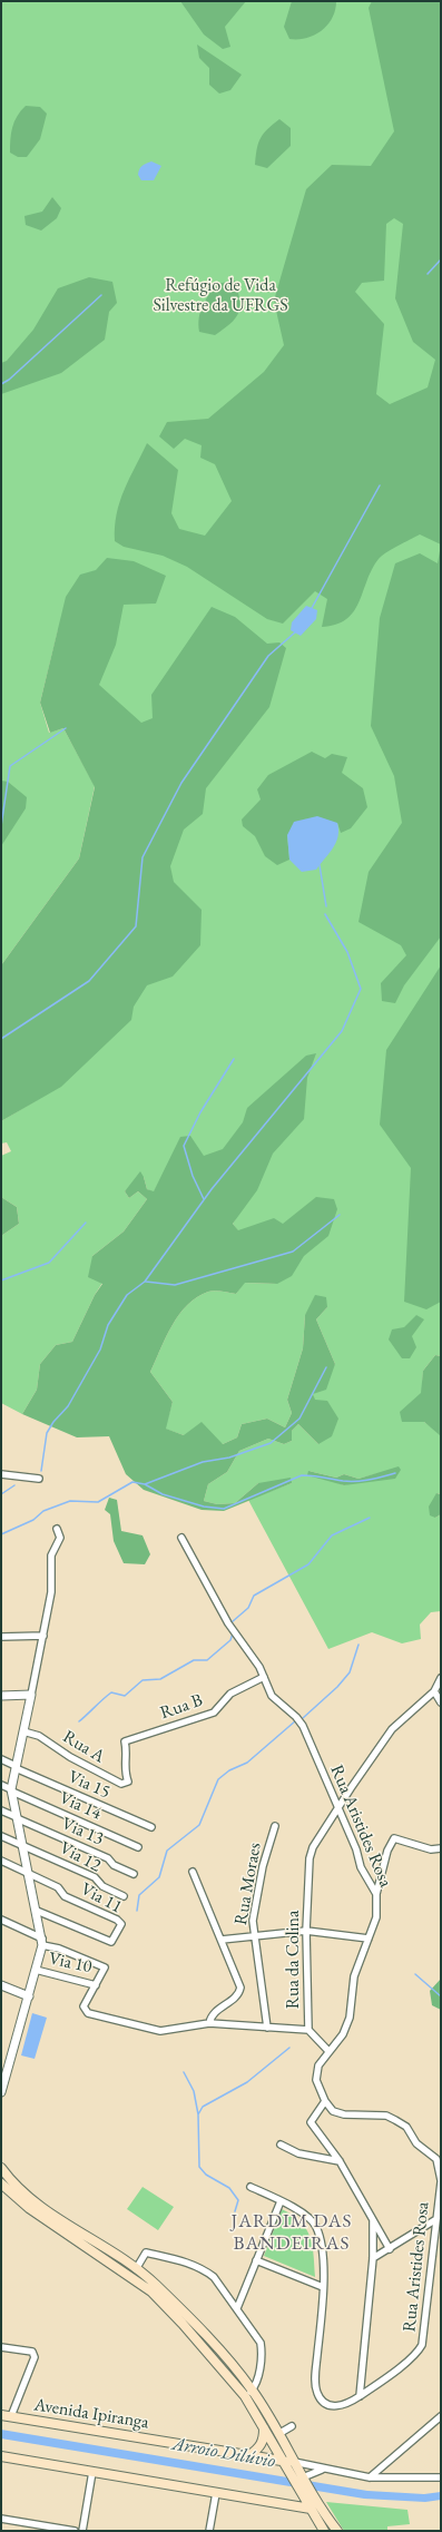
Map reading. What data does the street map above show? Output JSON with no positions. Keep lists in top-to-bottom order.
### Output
{
  "streets": {
    "main road": ["Avenida Ipiranga"],
    "street": [
      "Rua B",
      "Rua A",
      "Via 15",
      "Via 14",
      "Rua Aristides Rosa",
      "Via 13",
      "Via 12",
      "Rua Moraes",
      "Via 11",
      "Rua da Colina",
      "Via 10"
    ]
  },
  "crossings": [
    ["Rua B", "Rua A"],
    ["Rua B", "Rua Aristides Rosa"],
    ["Rua Aristides Rosa", "Rua da Colina"],
    ["Rua Moraes", "Rua da Colina"],
    ["Rua da Colina", "Via 10"]
  ],
  "districts": ["JARDIM DAS BANDEIRAS"],
  "water": ["Arroio Dilúvio"],
  "parks": ["Refúgio de Vida Silvestre da UFRGS"]
}
